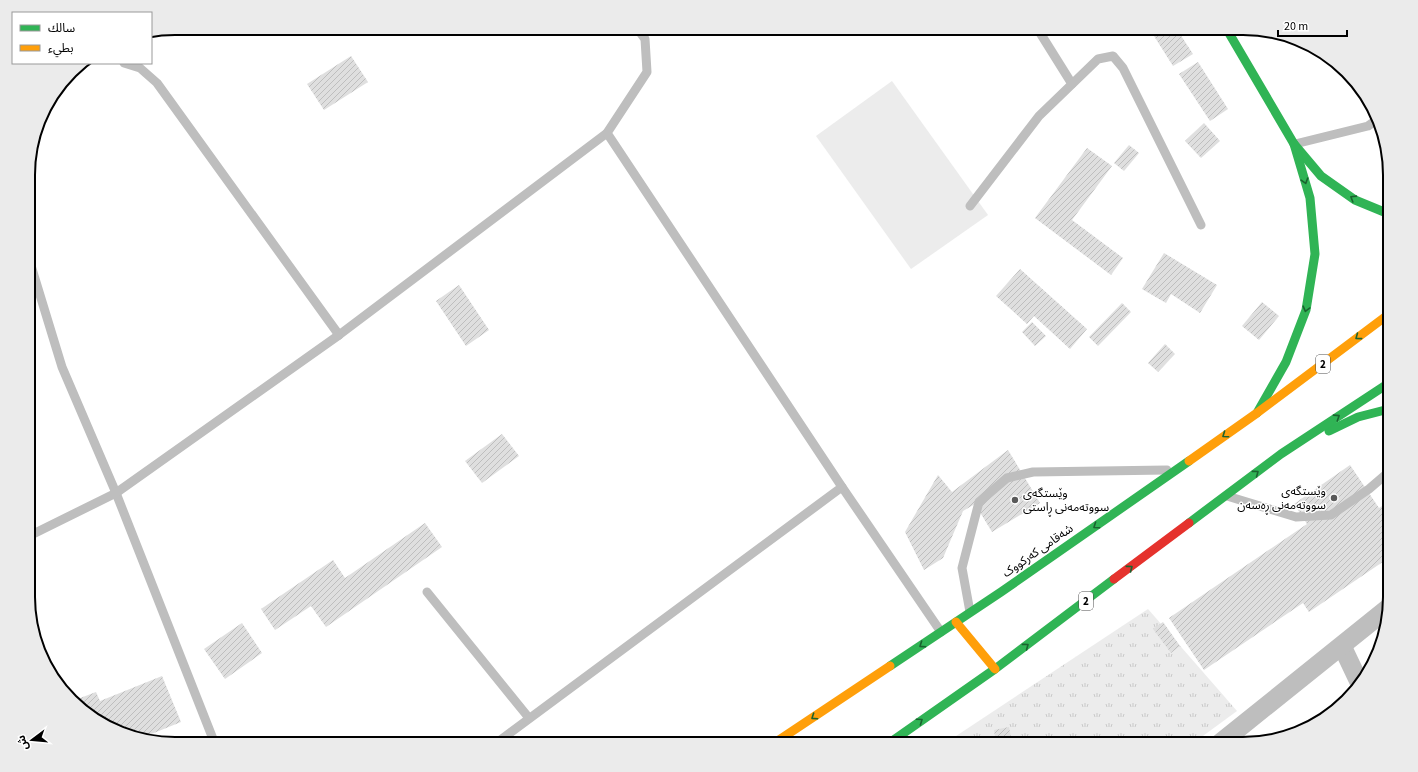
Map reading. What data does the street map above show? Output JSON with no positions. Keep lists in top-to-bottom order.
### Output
{
  "streets": {
    "main road": ["2", "شەقامی کەرکووک"]
  },
  "places": ["وێستگەی سووتەمەنی ڕەسەن", "وێستگەی سووتەمەنی ڕاستی"],
  "legend": ["سالك", "بطيء"],
  "scale_bar": "20 m",
  "north": "left"
}
